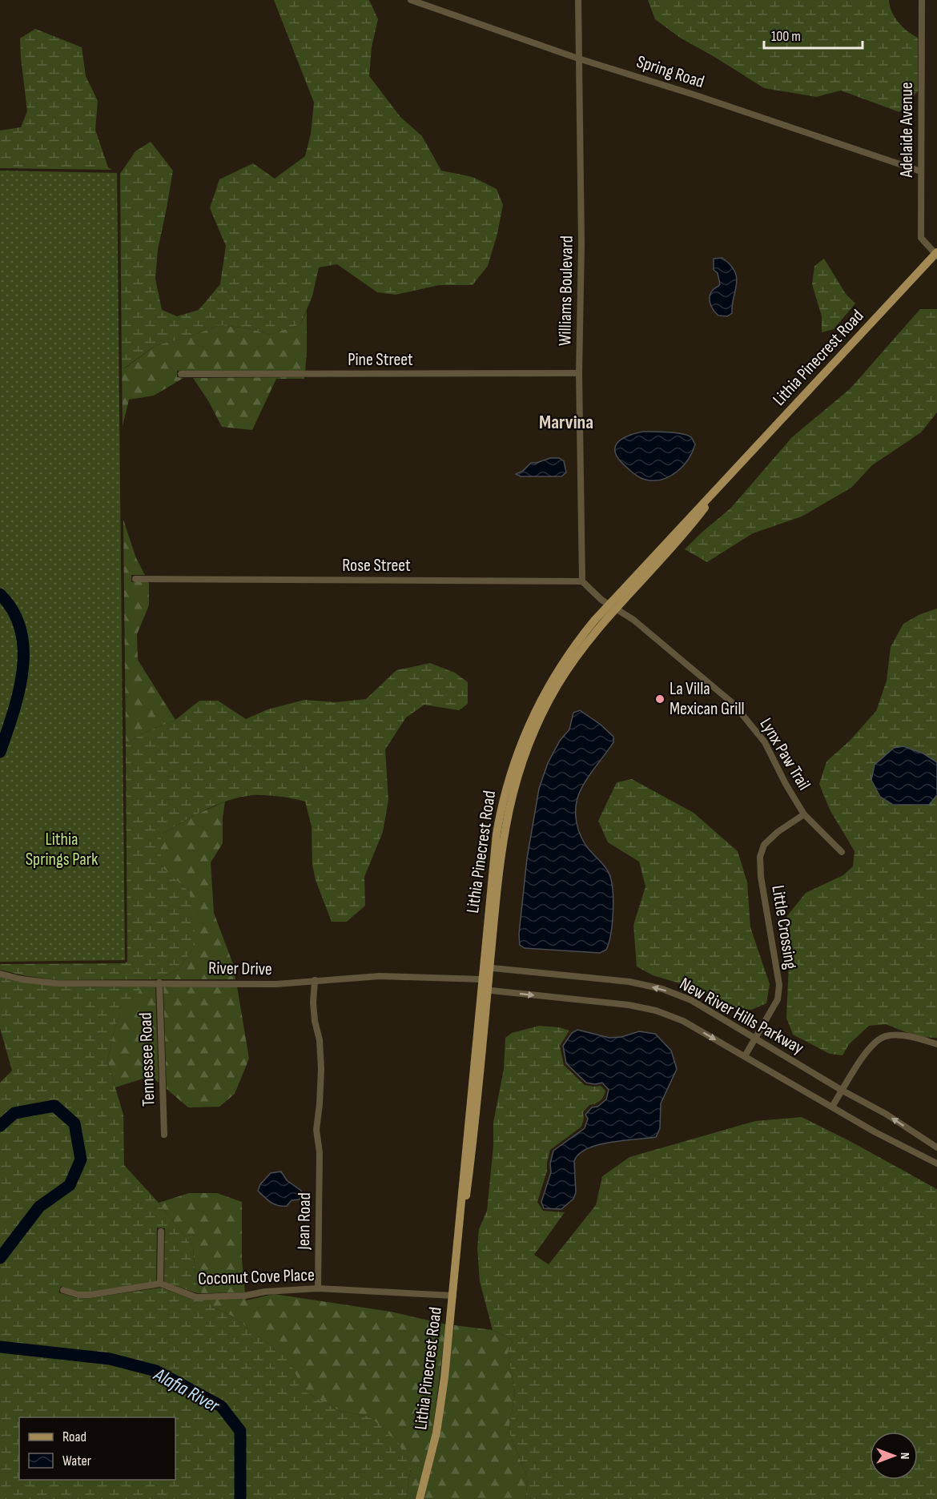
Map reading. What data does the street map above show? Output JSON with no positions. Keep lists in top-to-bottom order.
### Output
{
  "streets": {
    "main road": ["Lithia Pinecrest Road"],
    "street": [
      "Spring Road",
      "Adelaide Avenue",
      "Williams Boulevard",
      "Pine Street",
      "Rose Street",
      "Lynx Paw Trail",
      "Little Crossing",
      "River Drive",
      "New River Hills Parkway",
      "Tennessee Road",
      "Jean Road",
      "Coconut Cove Place"
    ]
  },
  "crossings": [
    ["Spring Road", "Adelaide Avenue"],
    ["Spring Road", "Williams Boulevard"],
    ["Adelaide Avenue", "Lithia Pinecrest Road"],
    ["Williams Boulevard", "Pine Street"],
    ["Williams Boulevard", "Rose Street"],
    ["Lithia Pinecrest Road", "Lynx Paw Trail"],
    ["Lithia Pinecrest Road", "River Drive"],
    ["Lithia Pinecrest Road", "New River Hills Parkway"],
    ["Lithia Pinecrest Road", "Coconut Cove Place"],
    ["Lynx Paw Trail", "Little Crossing"],
    ["Little Crossing", "New River Hills Parkway"],
    ["River Drive", "Tennessee Road"],
    ["River Drive", "Jean Road"],
    ["Jean Road", "Coconut Cove Place"]
  ],
  "districts": ["Marvina"],
  "water": ["Alafia River"],
  "parks": ["Lithia Springs Park"],
  "places": ["La Villa Mexican Grill"],
  "legend": ["Road", "Water"],
  "scale_bar": "100 m",
  "north": "right"
}
